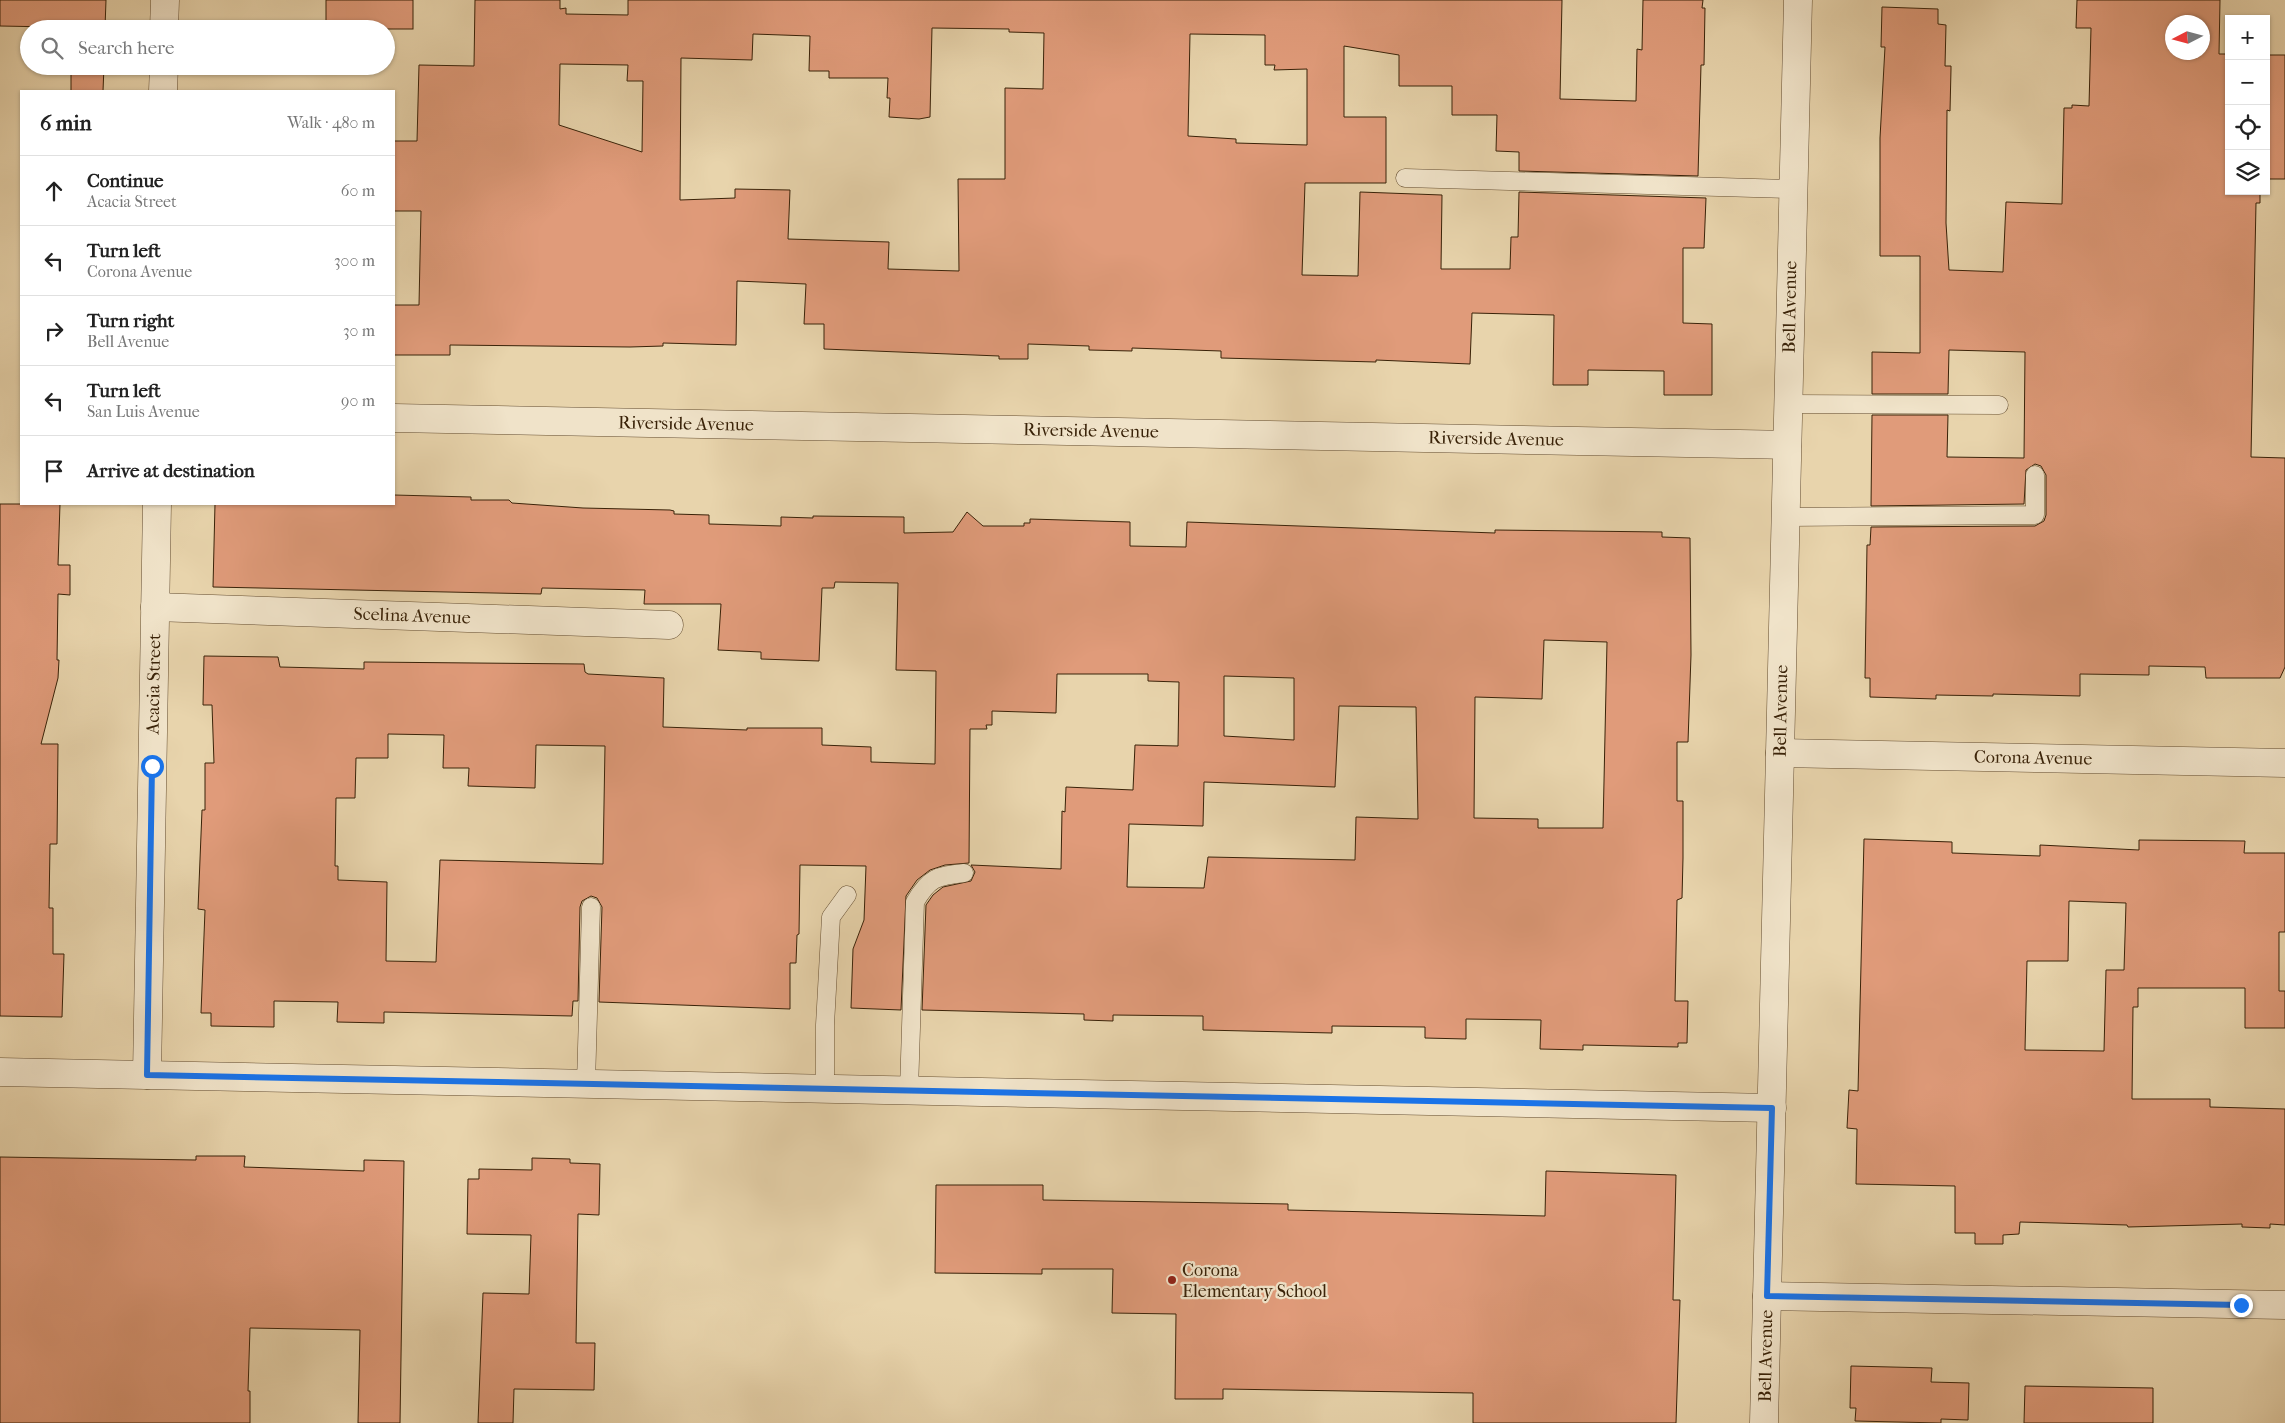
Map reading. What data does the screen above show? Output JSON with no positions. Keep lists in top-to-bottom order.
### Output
{
  "streets": {
    "street": [
      "Bell Avenue",
      "Riverside Avenue",
      "Scelina Avenue",
      "Acacia Street",
      "Corona Avenue"
    ]
  },
  "crossings": [
    ["Bell Avenue", "Riverside Avenue"],
    ["Bell Avenue", "Corona Avenue"],
    ["Scelina Avenue", "Acacia Street"]
  ],
  "places": ["Corona Elementary School"],
  "north": "left",
  "page": {
    "map_buttons": ["+", "−"],
    "search": "Search here",
    "heading": ["6 min", "Walk · 480 m"],
    "list": [
      ["Continue", "Acacia Street", "60 m"],
      ["Turn left", "Corona Avenue", "300 m"],
      ["Turn right", "Bell Avenue", "30 m"],
      ["Turn left", "San Luis Avenue", "90 m"],
      "Arrive at destination"
    ]
  }
}
